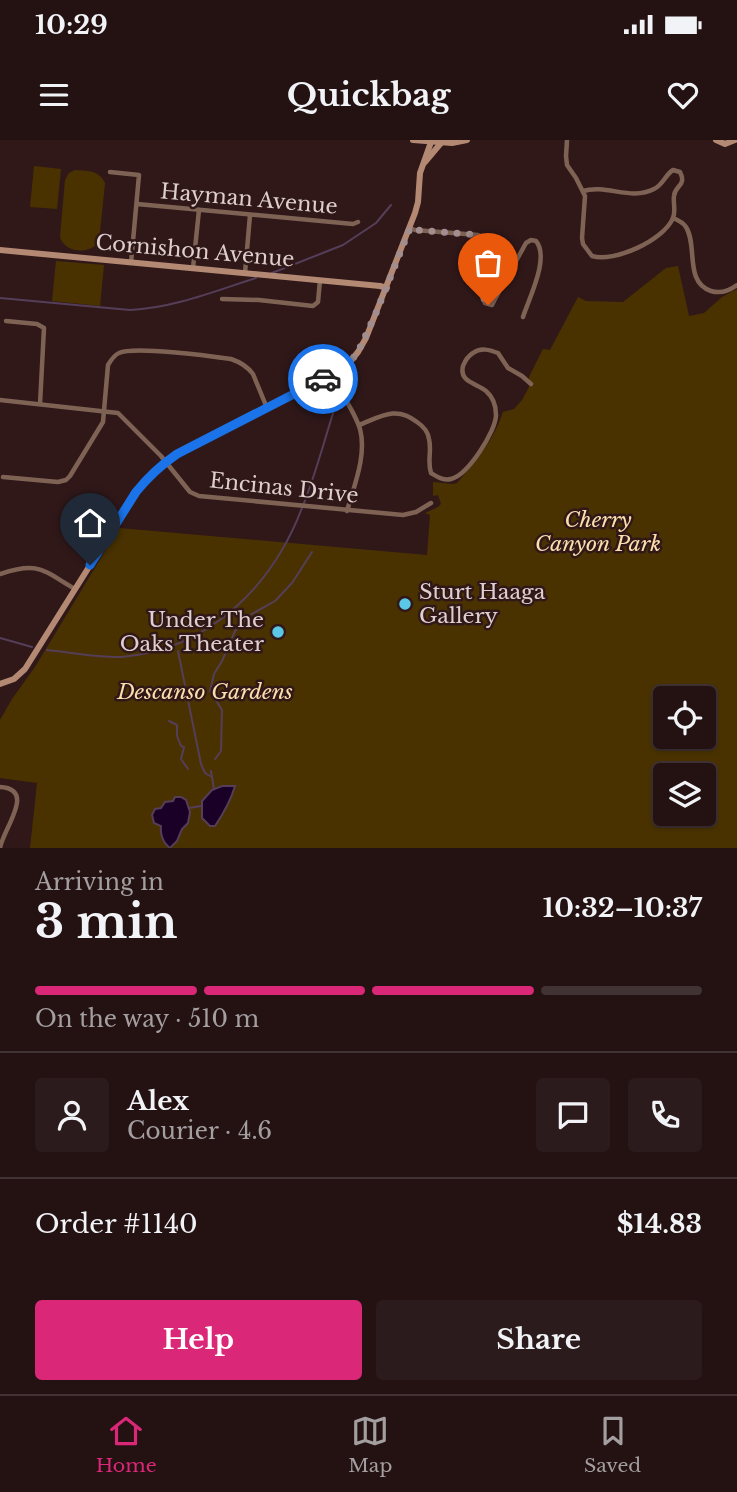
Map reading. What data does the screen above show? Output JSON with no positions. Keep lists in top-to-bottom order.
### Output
{
  "streets": {
    "street": ["Hayman Avenue", "Cornishon Avenue", "Encinas Drive"]
  },
  "parks": ["Cherry Canyon Park", "Descanso Gardens"],
  "places": ["Sturt Haaga Gallery", "Under The Oaks Theater"],
  "page": {
    "status": "10:29",
    "header": "Quickbag",
    "heading": ["3 min", "Arriving in", "10:32–10:37"],
    "panel": [
      "Alex",
      "Courier · 4.6",
      "Order #1140",
      "$14.83"
    ],
    "bar": "On the way · 510 m",
    "buttons": ["Help", "Share"],
    "tabs": ["Home", "Map", "Saved"]
  }
}
